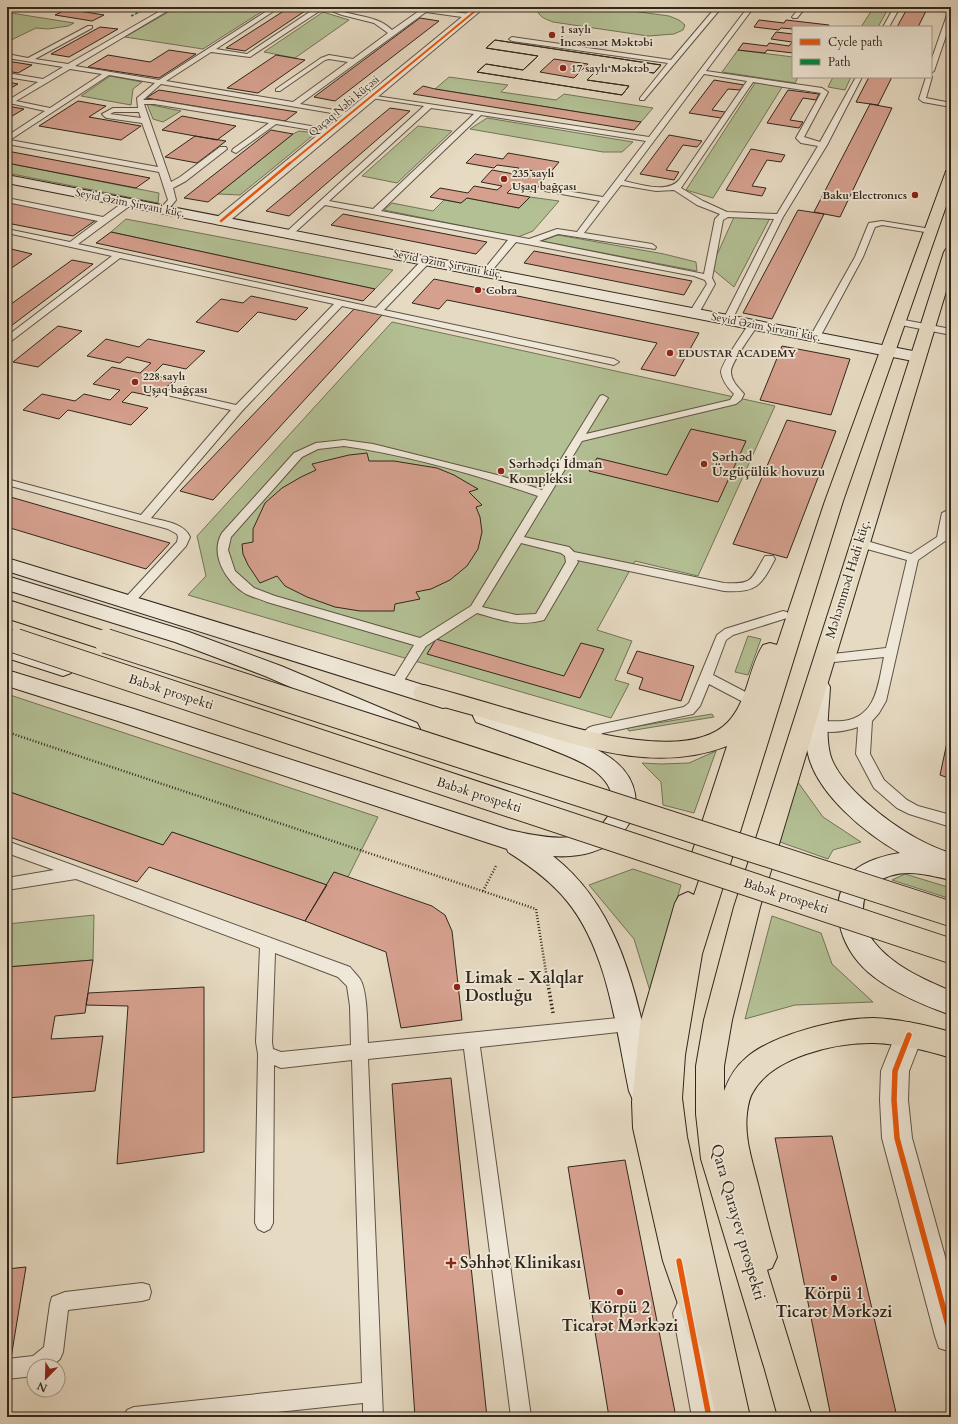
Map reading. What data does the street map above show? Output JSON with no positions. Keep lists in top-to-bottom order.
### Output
{
  "streets": {
    "main road": [
      "Qaçaq Nəbi küçəsi",
      "Seyid Əzim Şirvani küç.",
      "Məhəmməd Hadi küç.",
      "Babək prospekti",
      "Qara Qarayev prospekti"
    ]
  },
  "crossings": [
    ["Qaçaq Nəbi küçəsi", "Seyid Əzim Şirvani küç."],
    ["Seyid Əzim Şirvani küç.", "Məhəmməd Hadi küç."],
    ["Məhəmməd Hadi küç.", "Qara Qarayev prospekti"]
  ],
  "places": {
    "other": [
      "1 saylı İncəsənət Məktəbi",
      "17 saylı Məktəb",
      "235 saylı Uşaq bağçası",
      "Baku Electronıcs",
      "Cobra",
      "EDUSTAR ACADEMY",
      "228 saylı Uşaq bağçası",
      "Sərhəd Üzgüçülük hovuzu",
      "Sərhədçi İdman Kompleksi",
      "Limak - Xalqlar Dostluğu",
      "Körpü 1 Ticarət Mərkəzi",
      "Körpü 2 Ticarət Mərkəzi"
    ],
    "health": ["Səhhət Klinikası"]
  },
  "legend": ["Cycle path", "Path"],
  "north": "bottom left"
}
